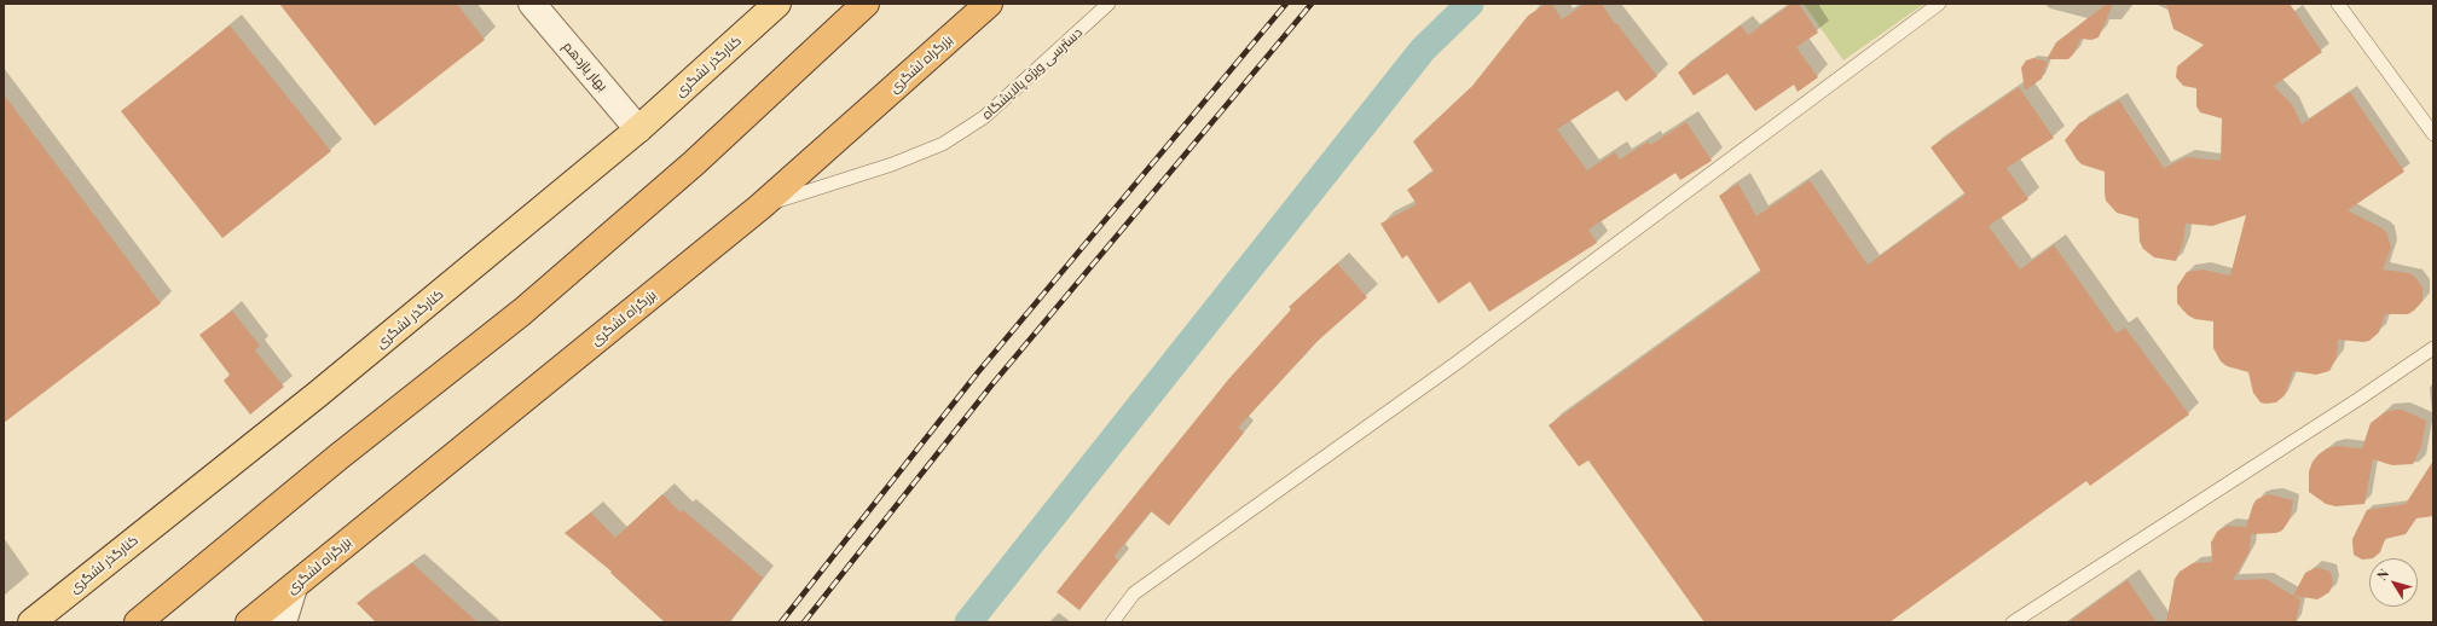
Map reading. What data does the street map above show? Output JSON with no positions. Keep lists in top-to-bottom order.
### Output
{
  "streets": {
    "highway": ["بزرگراه لشگری"],
    "main road": ["کنارگذر لشگری"],
    "street": ["بهار یازدهم"],
    "lane": ["دسترسی ویژه پالایشگاه"]
  },
  "crossings": [
    ["بزرگراه لشگری", "دسترسی ویژه پالایشگاه"],
    ["بهار یازدهم", "کنارگذر لشگری"]
  ],
  "north": "top left"
}
